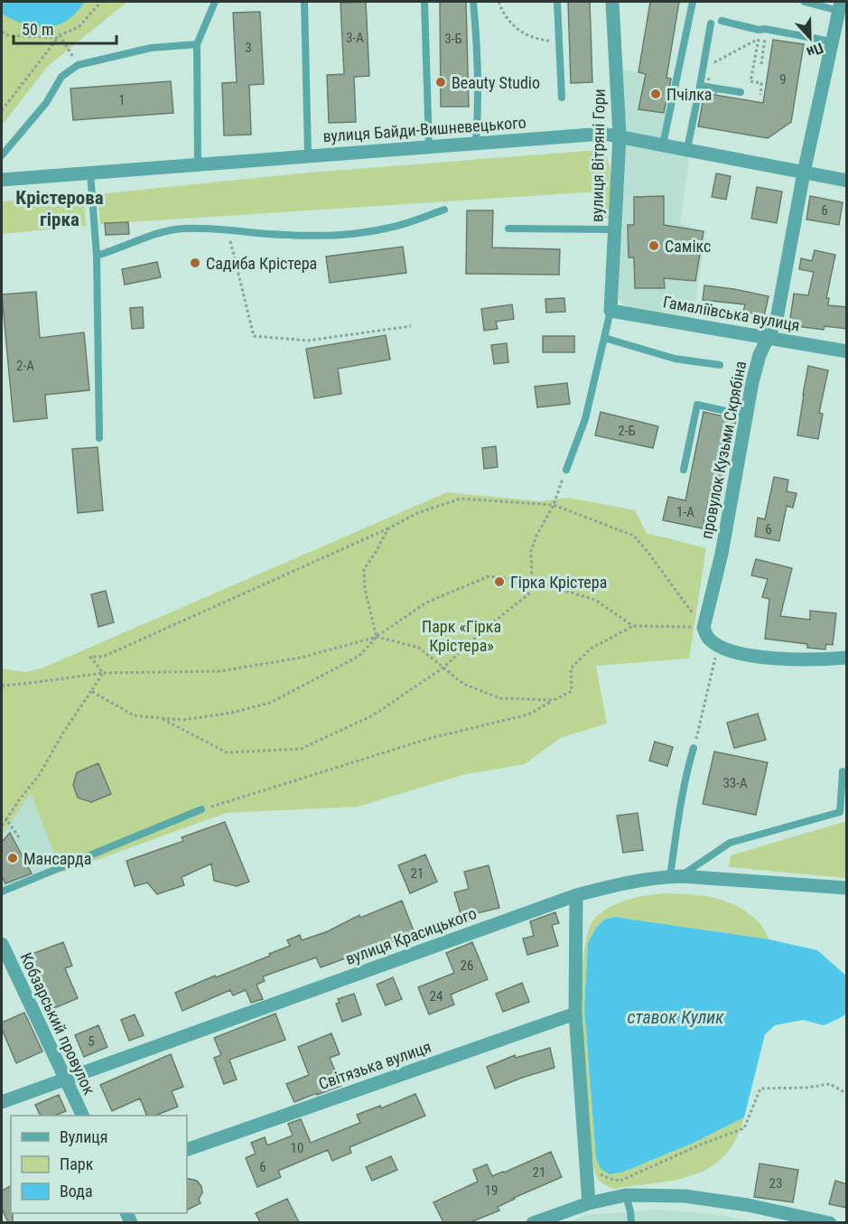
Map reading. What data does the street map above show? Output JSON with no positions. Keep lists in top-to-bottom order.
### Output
{
  "streets": {
    "street": [
      "вулиця Байди-Вишневецького",
      "вулиця Вітряні Гори",
      "Гамаліївська вулиця",
      "провулок Кузьми Скрябіна",
      "вулиця Красицького",
      "Кобзарський провулок",
      "Світязька вулиця"
    ]
  },
  "crossings": [
    ["вулиця Байди-Вишневецького", "вулиця Вітряні Гори"],
    ["вулиця Байди-Вишневецького", "провулок Кузьми Скрябіна"],
    ["вулиця Вітряні Гори", "Гамаліївська вулиця"],
    ["Гамаліївська вулиця", "провулок Кузьми Скрябіна"],
    ["вулиця Красицького", "Кобзарський провулок"]
  ],
  "districts": ["Крістерова гірка"],
  "water": ["ставок Кулик"],
  "parks": ["Парк «Гірка Крістера»"],
  "places": [
    "Beauty Studio",
    "Пчілка",
    "Самікс",
    "Садиба Крістера",
    "Гірка Крістера",
    "Мансарда"
  ],
  "house_numbers": [
    "3-А",
    "3-Б",
    "3",
    "9",
    "1",
    "6",
    "2-А",
    "2-Б",
    "1-А",
    "6",
    "33-А",
    "21",
    "26",
    "24",
    "5",
    "10",
    "6",
    "21",
    "23",
    "19"
  ],
  "legend": ["Вулиця", "Парк", "Вода"],
  "scale_bar": "50 m",
  "north": "bottom"
}
